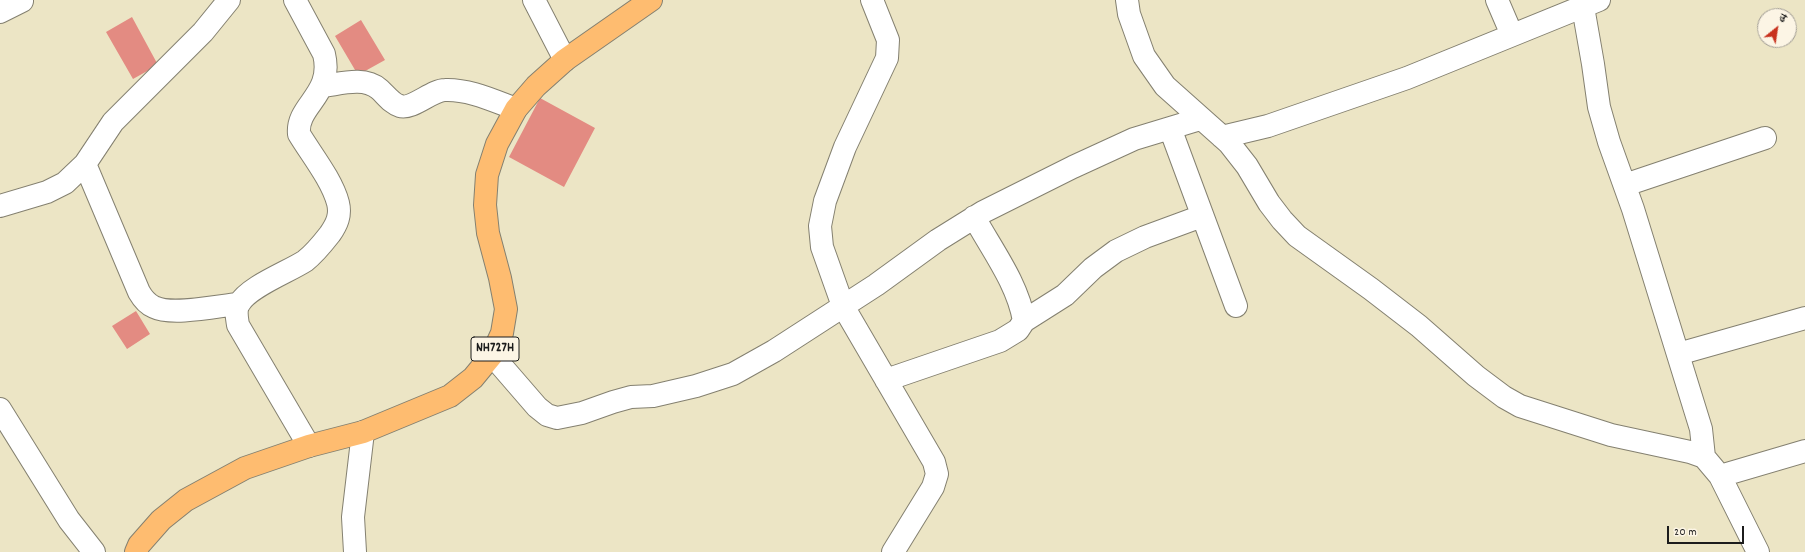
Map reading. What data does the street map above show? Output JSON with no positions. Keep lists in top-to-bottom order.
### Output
{
  "streets": {
    "highway": ["NH727H"]
  },
  "scale_bar": "20 m",
  "north": "top right"
}
